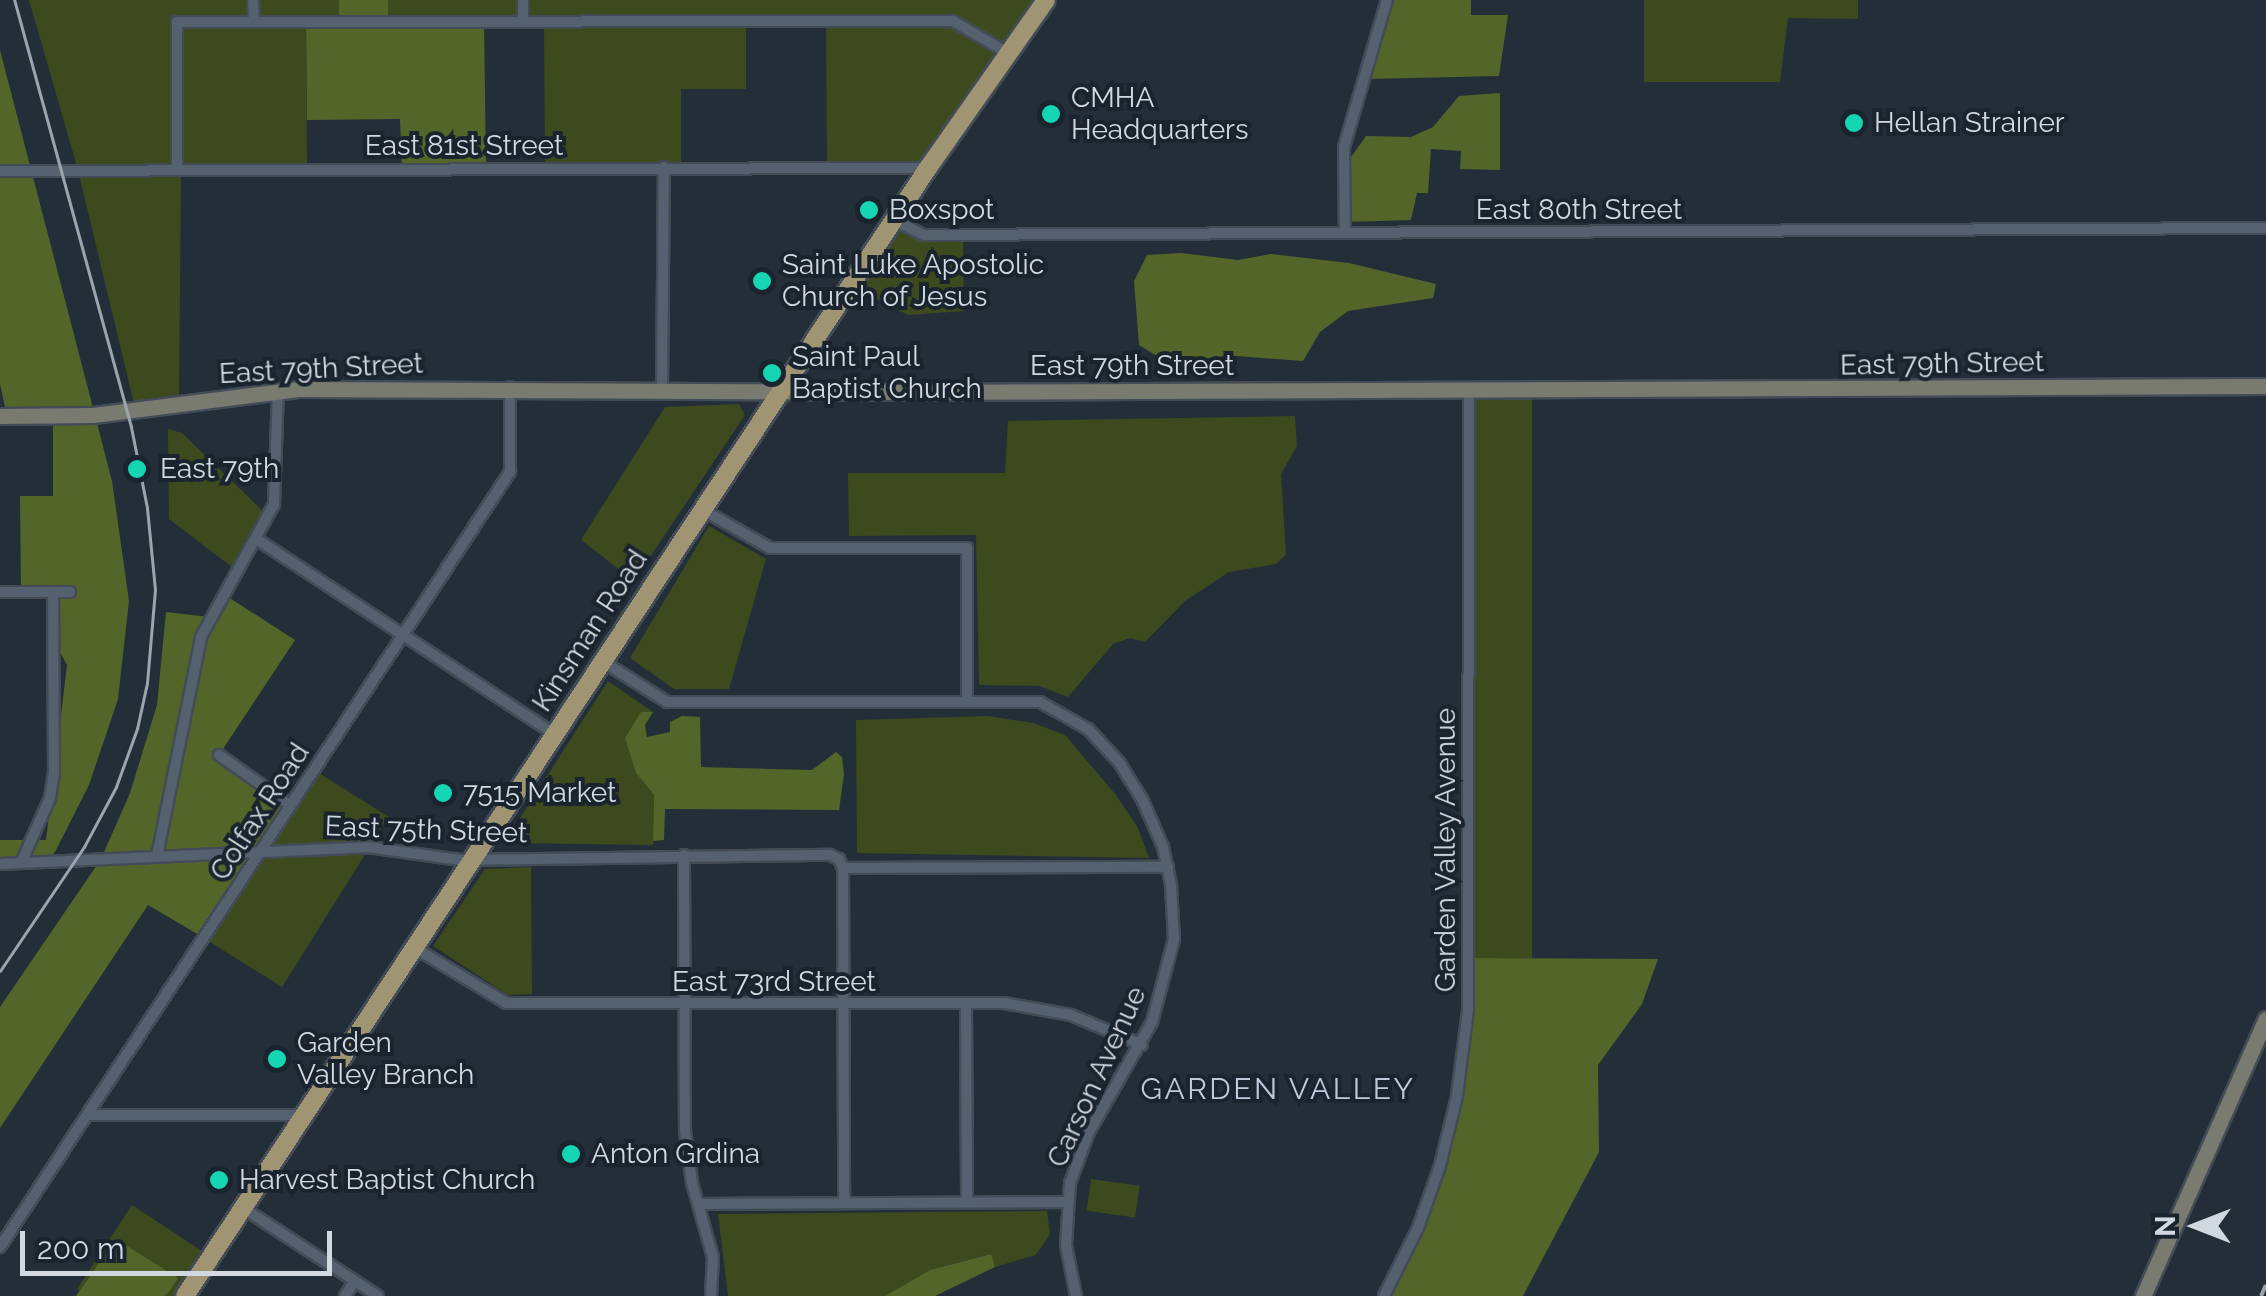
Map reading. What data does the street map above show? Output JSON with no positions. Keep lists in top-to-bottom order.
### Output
{
  "streets": {
    "main road": ["East 79th Street", "Kinsman Road"],
    "street": [
      "East 81st Street",
      "East 80th Street",
      "Colfax Road",
      "East 75th Street",
      "Garden Valley Avenue",
      "East 73rd Street",
      "Carson Avenue"
    ]
  },
  "crossings": [
    ["East 81st Street", "Kinsman Road"],
    ["East 80th Street", "Kinsman Road"],
    ["East 79th Street", "Kinsman Road"],
    ["East 79th Street", "Colfax Road"],
    ["East 79th Street", "Garden Valley Avenue"],
    ["Kinsman Road", "East 75th Street"],
    ["Kinsman Road", "East 73rd Street"],
    ["Kinsman Road", "Carson Avenue"],
    ["Colfax Road", "East 75th Street"],
    ["East 75th Street", "Carson Avenue"],
    ["East 73rd Street", "Carson Avenue"]
  ],
  "districts": ["GARDEN VALLEY"],
  "places": [
    "CMHA Headquarters",
    "Hellan Strainer",
    "Boxspot",
    "Saint Luke Apostolic Church of Jesus",
    "Saint Paul Baptist Church",
    "East 79th",
    "7515 Market",
    "Garden Valley Branch",
    "Anton Grdina",
    "Harvest Baptist Church"
  ],
  "scale_bar": "200 m",
  "north": "left"
}
